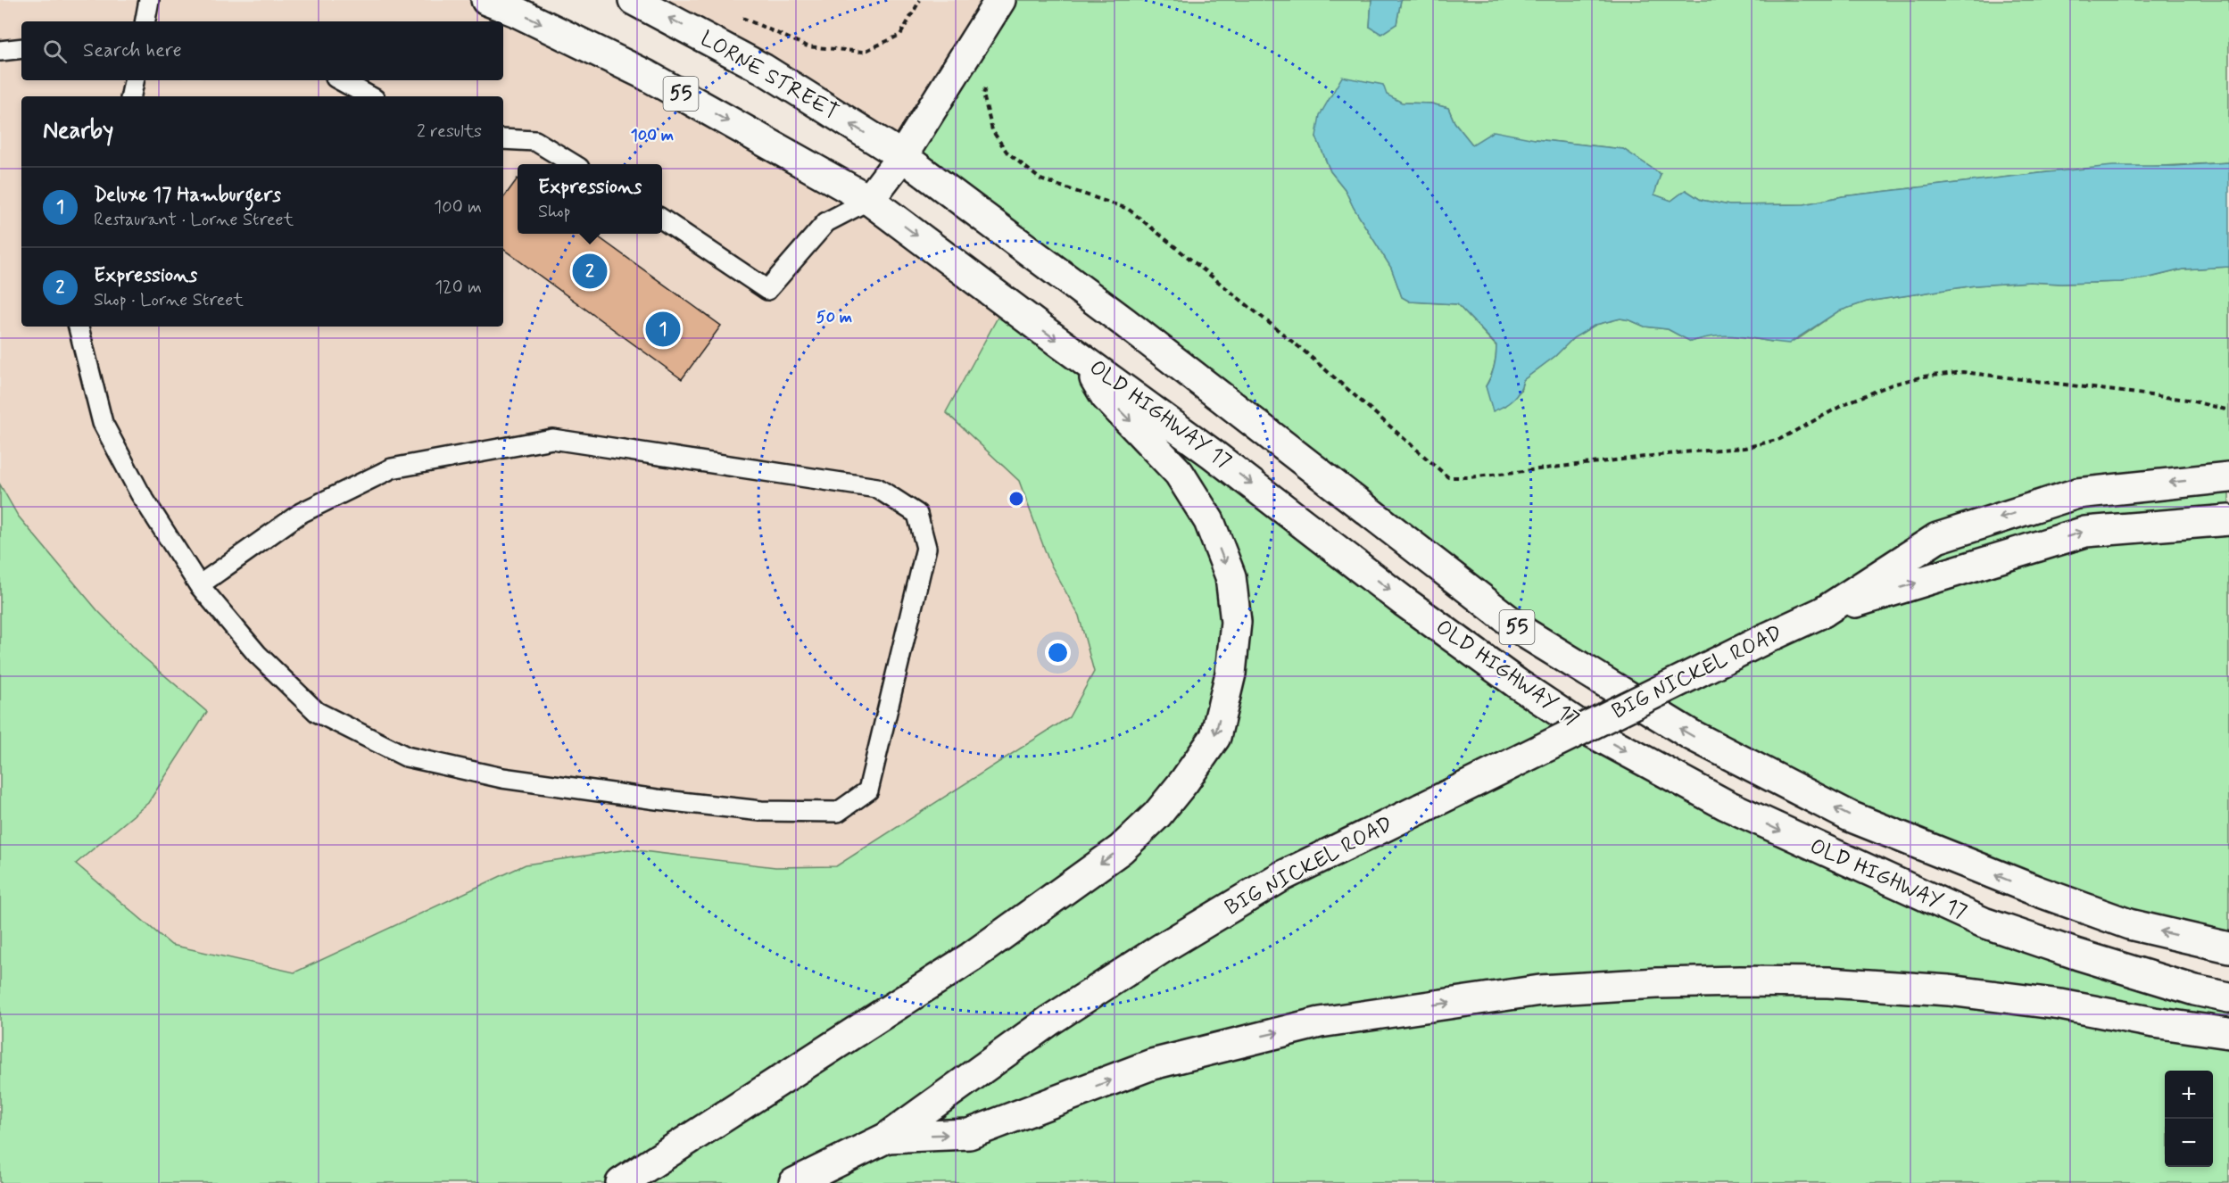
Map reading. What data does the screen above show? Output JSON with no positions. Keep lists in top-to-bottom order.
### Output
{
  "streets": {
    "main road": [
      "LORNE STREET",
      "55",
      "OLD HIGHWAY 17",
      "BIG NICKEL ROAD"
    ]
  },
  "crossings": [
    ["LORNE STREET", "OLD HIGHWAY 17"],
    ["55", "OLD HIGHWAY 17"]
  ],
  "page": {
    "search": "Search here",
    "heading": ["Nearby", "2 results"],
    "popup": ["Expressions", "Shop"],
    "list": [
      {
        "mark": "1",
        "name": "Deluxe 17 Hamburgers",
        "note": "Restaurant · Lorne Street",
        "value": "100 m"
      },
      {
        "mark": "2",
        "name": "Expressions",
        "note": "Shop · Lorne Street",
        "value": "120 m"
      }
    ],
    "pins": ["2", "1"],
    "map_buttons": ["+", "−"]
  },
  "rings": ["100 m", "50 m"]
}
